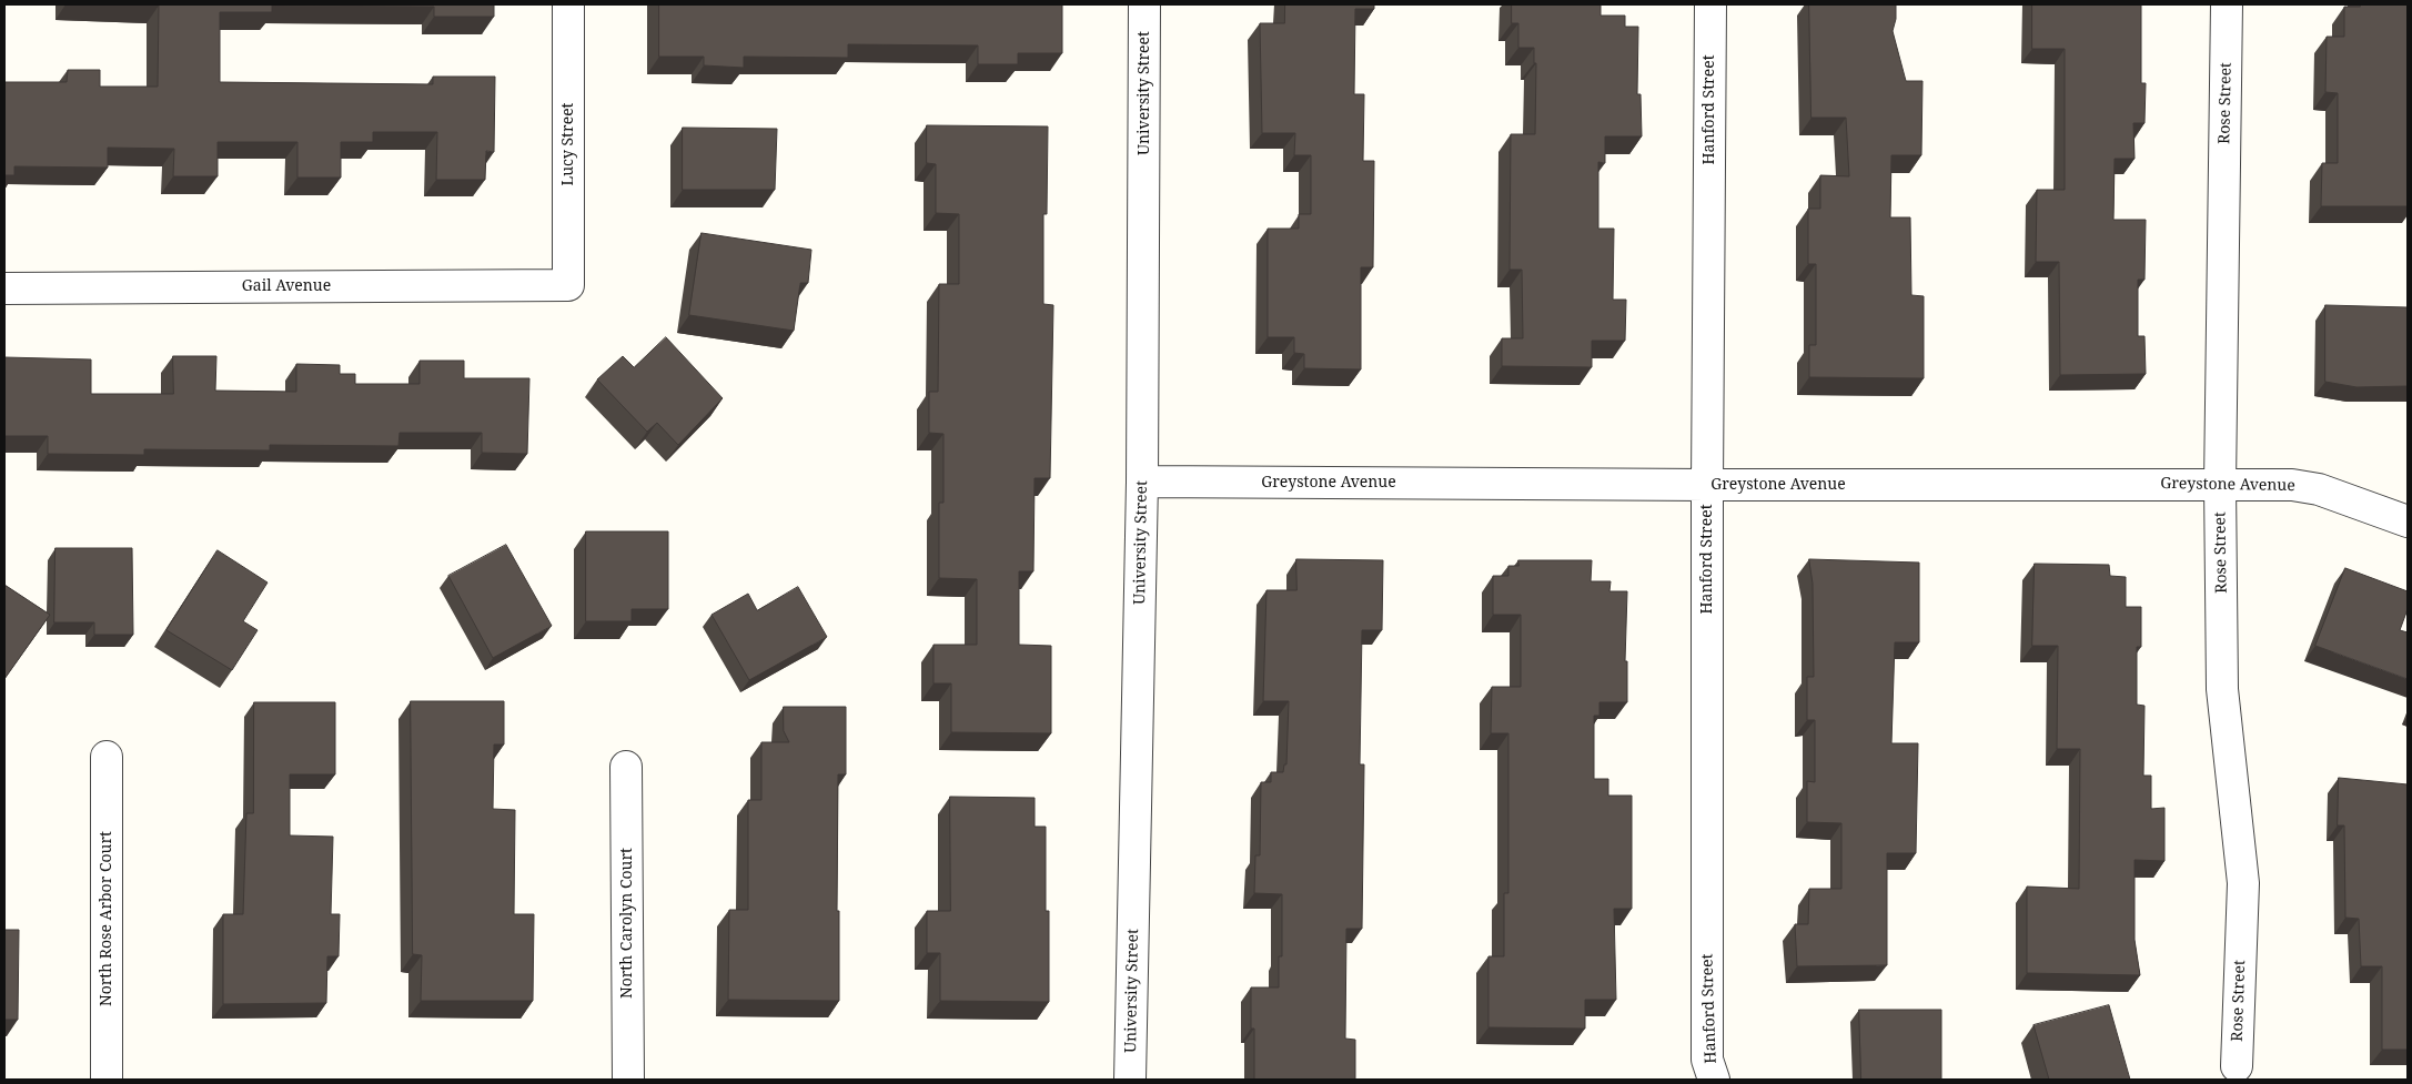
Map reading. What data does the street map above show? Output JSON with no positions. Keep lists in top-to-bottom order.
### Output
{
  "streets": {
    "street": [
      "University Street",
      "Rose Street",
      "Hanford Street",
      "Lucy Street",
      "Gail Avenue",
      "Greystone Avenue",
      "North Rose Arbor Court",
      "North Carolyn Court"
    ]
  },
  "crossings": [
    ["University Street", "Greystone Avenue"],
    ["Rose Street", "Greystone Avenue"],
    ["Hanford Street", "Greystone Avenue"],
    ["Lucy Street", "Gail Avenue"]
  ]
}
